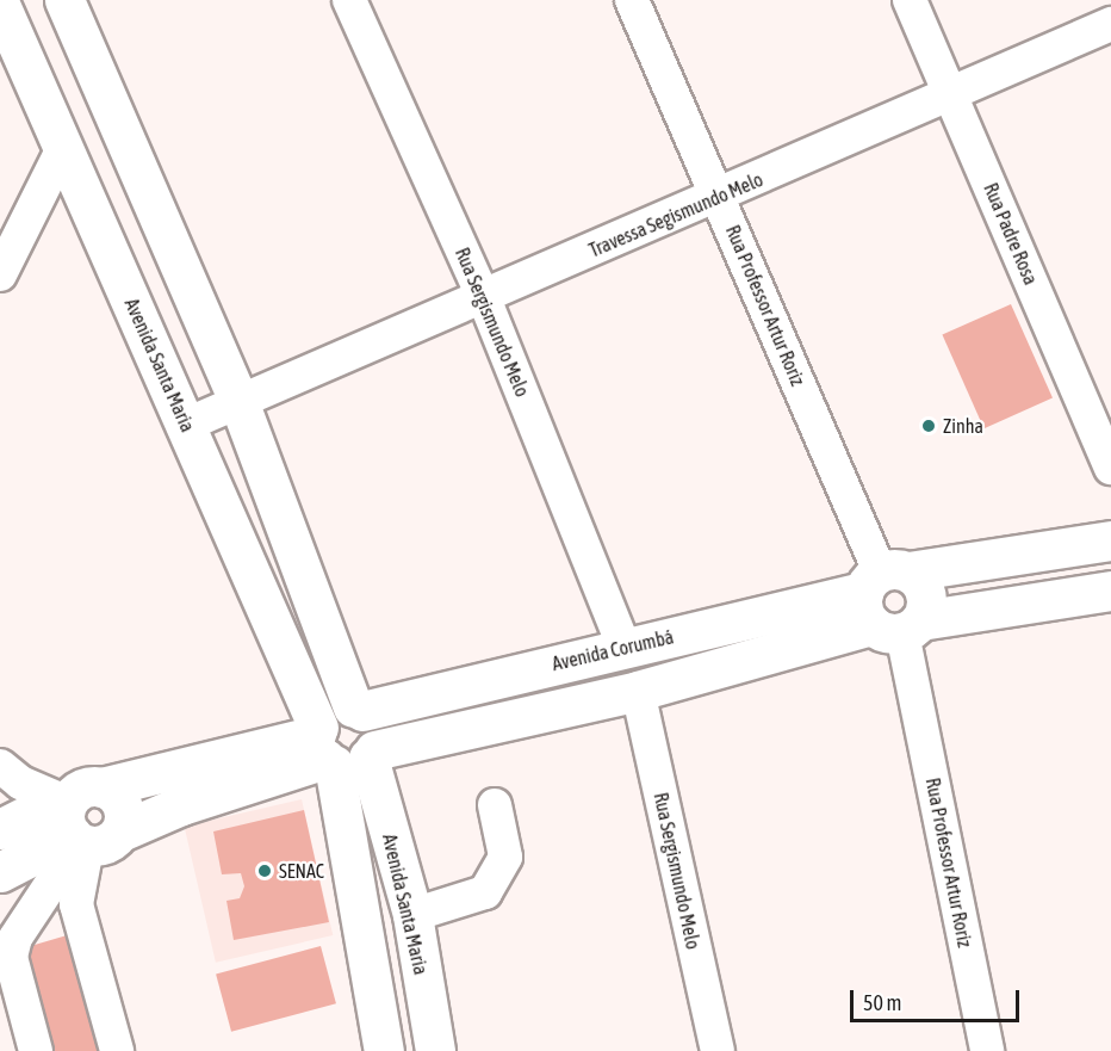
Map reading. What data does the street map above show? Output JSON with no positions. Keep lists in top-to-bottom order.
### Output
{
  "streets": {
    "main road": ["Avenida Santa Maria", "Avenida Corumbá"],
    "street": [
      "Travessa Segismundo Melo",
      "Rua Padre Rosa",
      "Rua Professor Artur Roriz",
      "Rua Sergismundo Melo"
    ]
  },
  "crossings": [
    ["Travessa Segismundo Melo", "Rua Padre Rosa"],
    ["Travessa Segismundo Melo", "Rua Professor Artur Roriz"],
    ["Travessa Segismundo Melo", "Rua Sergismundo Melo"],
    ["Travessa Segismundo Melo", "Avenida Santa Maria"],
    ["Rua Professor Artur Roriz", "Avenida Corumbá"],
    ["Rua Sergismundo Melo", "Avenida Corumbá"],
    ["Avenida Santa Maria", "Avenida Corumbá"]
  ],
  "places": ["Zinha", "SENAC"],
  "scale_bar": "50 m"
}
